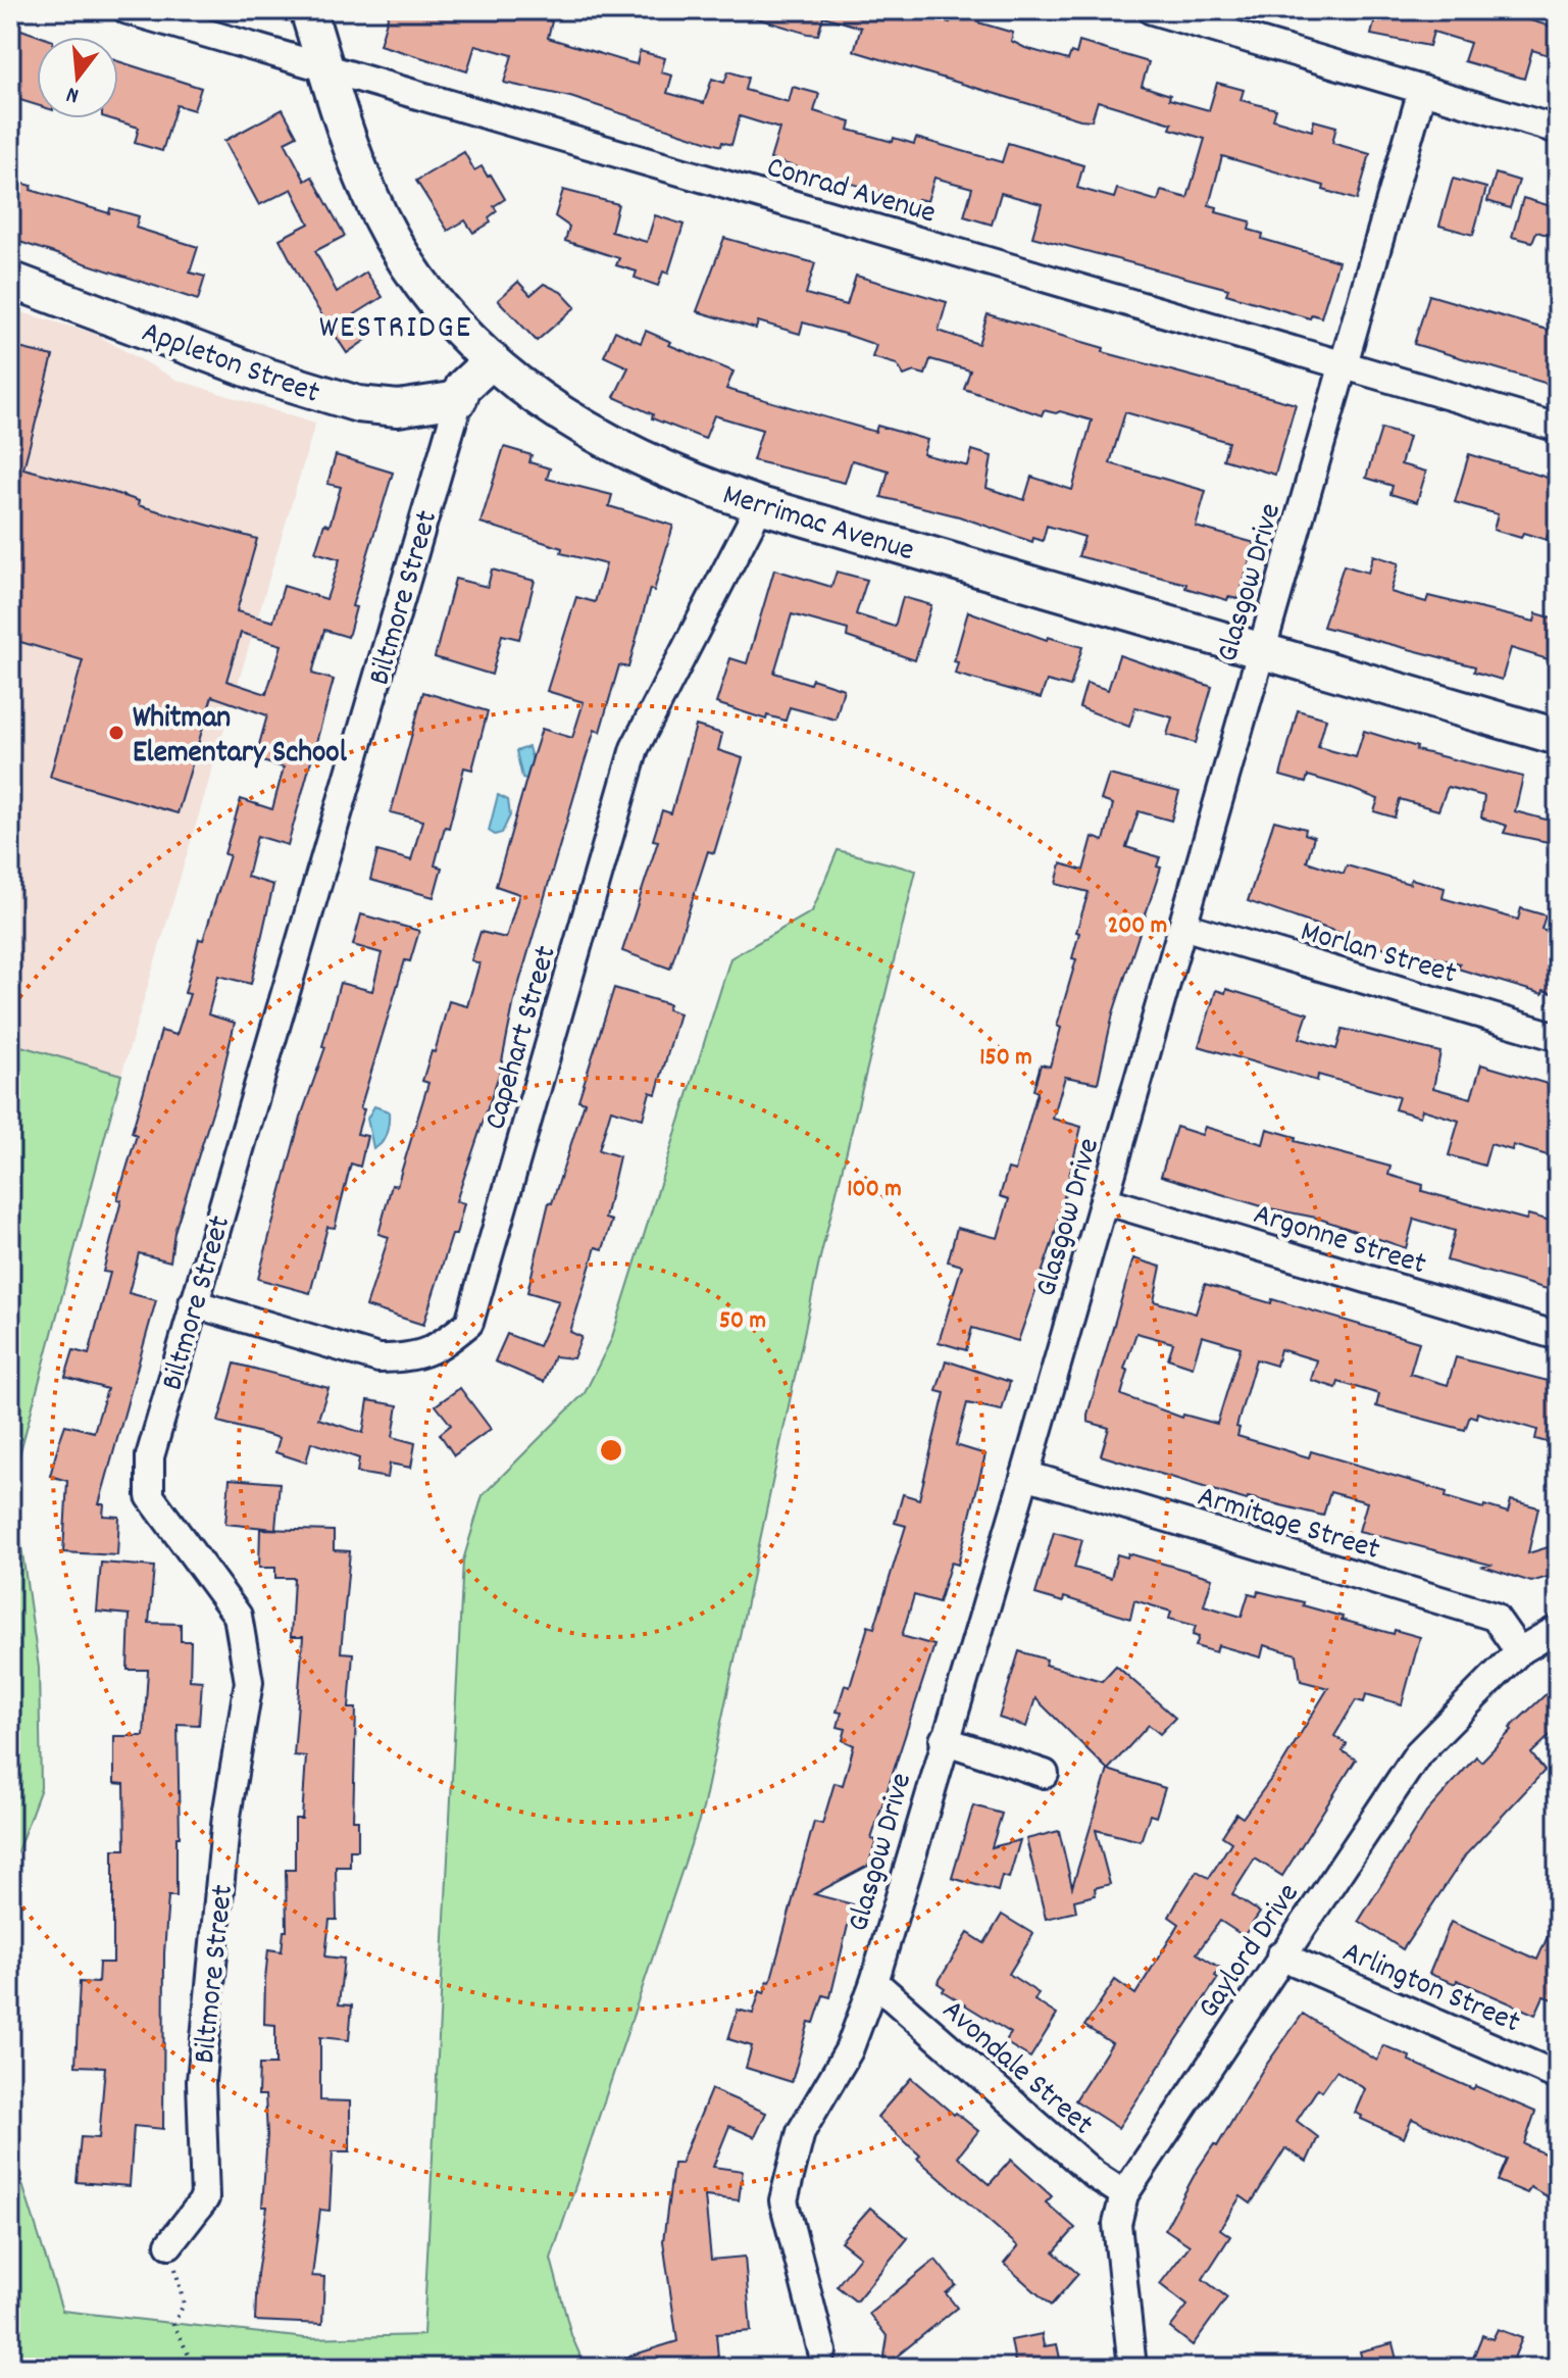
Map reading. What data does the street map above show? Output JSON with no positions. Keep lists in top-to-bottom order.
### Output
{
  "streets": {
    "street": [
      "Conrad Avenue",
      "Appleton Street",
      "Merrimac Avenue",
      "Glasgow Drive",
      "Biltmore Street",
      "Morlan Street",
      "Capehart Street",
      "Argonne Street",
      "Armitage Street",
      "Gaylord Drive",
      "Arlington Street",
      "Avondale Street"
    ]
  },
  "crossings": [
    ["Conrad Avenue", "Merrimac Avenue"],
    ["Conrad Avenue", "Glasgow Drive"],
    ["Appleton Street", "Biltmore Street"],
    ["Merrimac Avenue", "Glasgow Drive"],
    ["Merrimac Avenue", "Biltmore Street"],
    ["Merrimac Avenue", "Capehart Street"],
    ["Glasgow Drive", "Morlan Street"],
    ["Glasgow Drive", "Argonne Street"],
    ["Glasgow Drive", "Armitage Street"],
    ["Glasgow Drive", "Avondale Street"],
    ["Biltmore Street", "Capehart Street"],
    ["Armitage Street", "Gaylord Drive"],
    ["Gaylord Drive", "Arlington Street"],
    ["Gaylord Drive", "Avondale Street"]
  ],
  "districts": ["WESTRIDGE"],
  "places": ["Whitman Elementary School"],
  "north": "bottom",
  "rings": [
    "200 m",
    "150 m",
    "100 m",
    "50 m"
  ]
}
